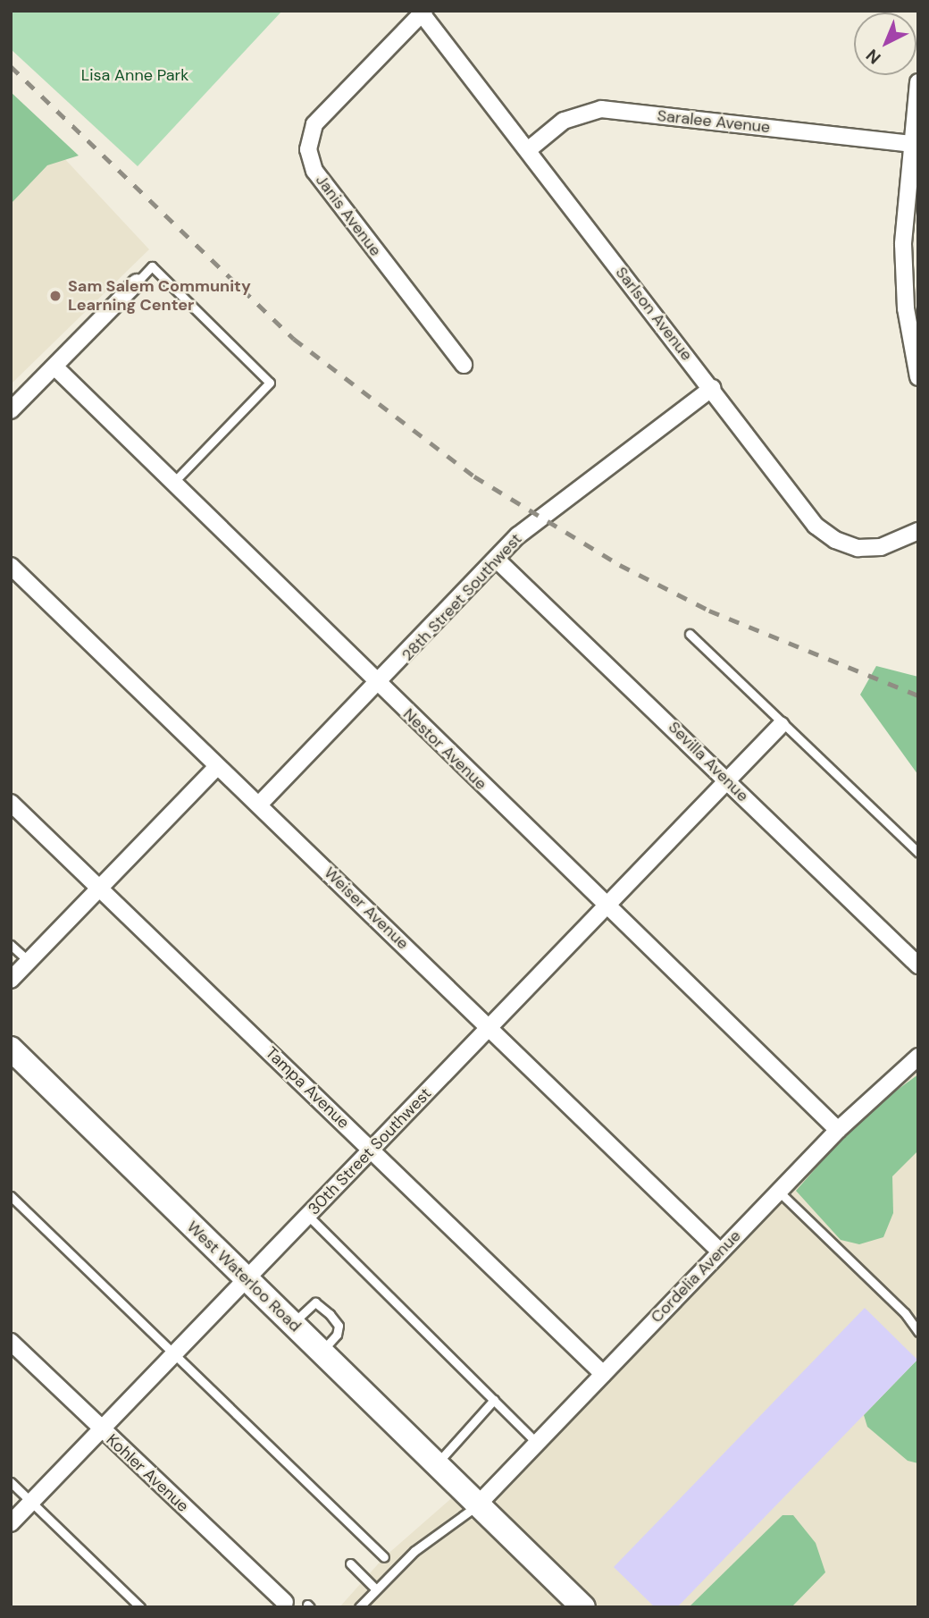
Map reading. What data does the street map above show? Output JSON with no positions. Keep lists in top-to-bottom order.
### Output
{
  "streets": {
    "main road": ["West Waterloo Road"],
    "street": [
      "Saralee Avenue",
      "Janis Avenue",
      "Sarlson Avenue",
      "28th Street Southwest",
      "Nestor Avenue",
      "Sevilla Avenue",
      "Weiser Avenue",
      "Tampa Avenue",
      "30th Street Southwest",
      "Cordelia Avenue",
      "Kohler Avenue"
    ]
  },
  "crossings": [
    ["Saralee Avenue", "Sarlson Avenue"],
    ["Janis Avenue", "Sarlson Avenue"],
    ["Sarlson Avenue", "28th Street Southwest"],
    ["28th Street Southwest", "Nestor Avenue"],
    ["28th Street Southwest", "Sevilla Avenue"],
    ["28th Street Southwest", "Weiser Avenue"],
    ["Nestor Avenue", "30th Street Southwest"],
    ["Nestor Avenue", "Cordelia Avenue"],
    ["Sevilla Avenue", "30th Street Southwest"],
    ["Weiser Avenue", "30th Street Southwest"],
    ["Weiser Avenue", "Cordelia Avenue"],
    ["Tampa Avenue", "30th Street Southwest"],
    ["Tampa Avenue", "Cordelia Avenue"],
    ["30th Street Southwest", "West Waterloo Road"],
    ["30th Street Southwest", "Kohler Avenue"],
    ["West Waterloo Road", "Cordelia Avenue"]
  ],
  "parks": ["Lisa Anne Park"],
  "places": ["Sam Salem Community Learning Center"],
  "north": "bottom left"
}
